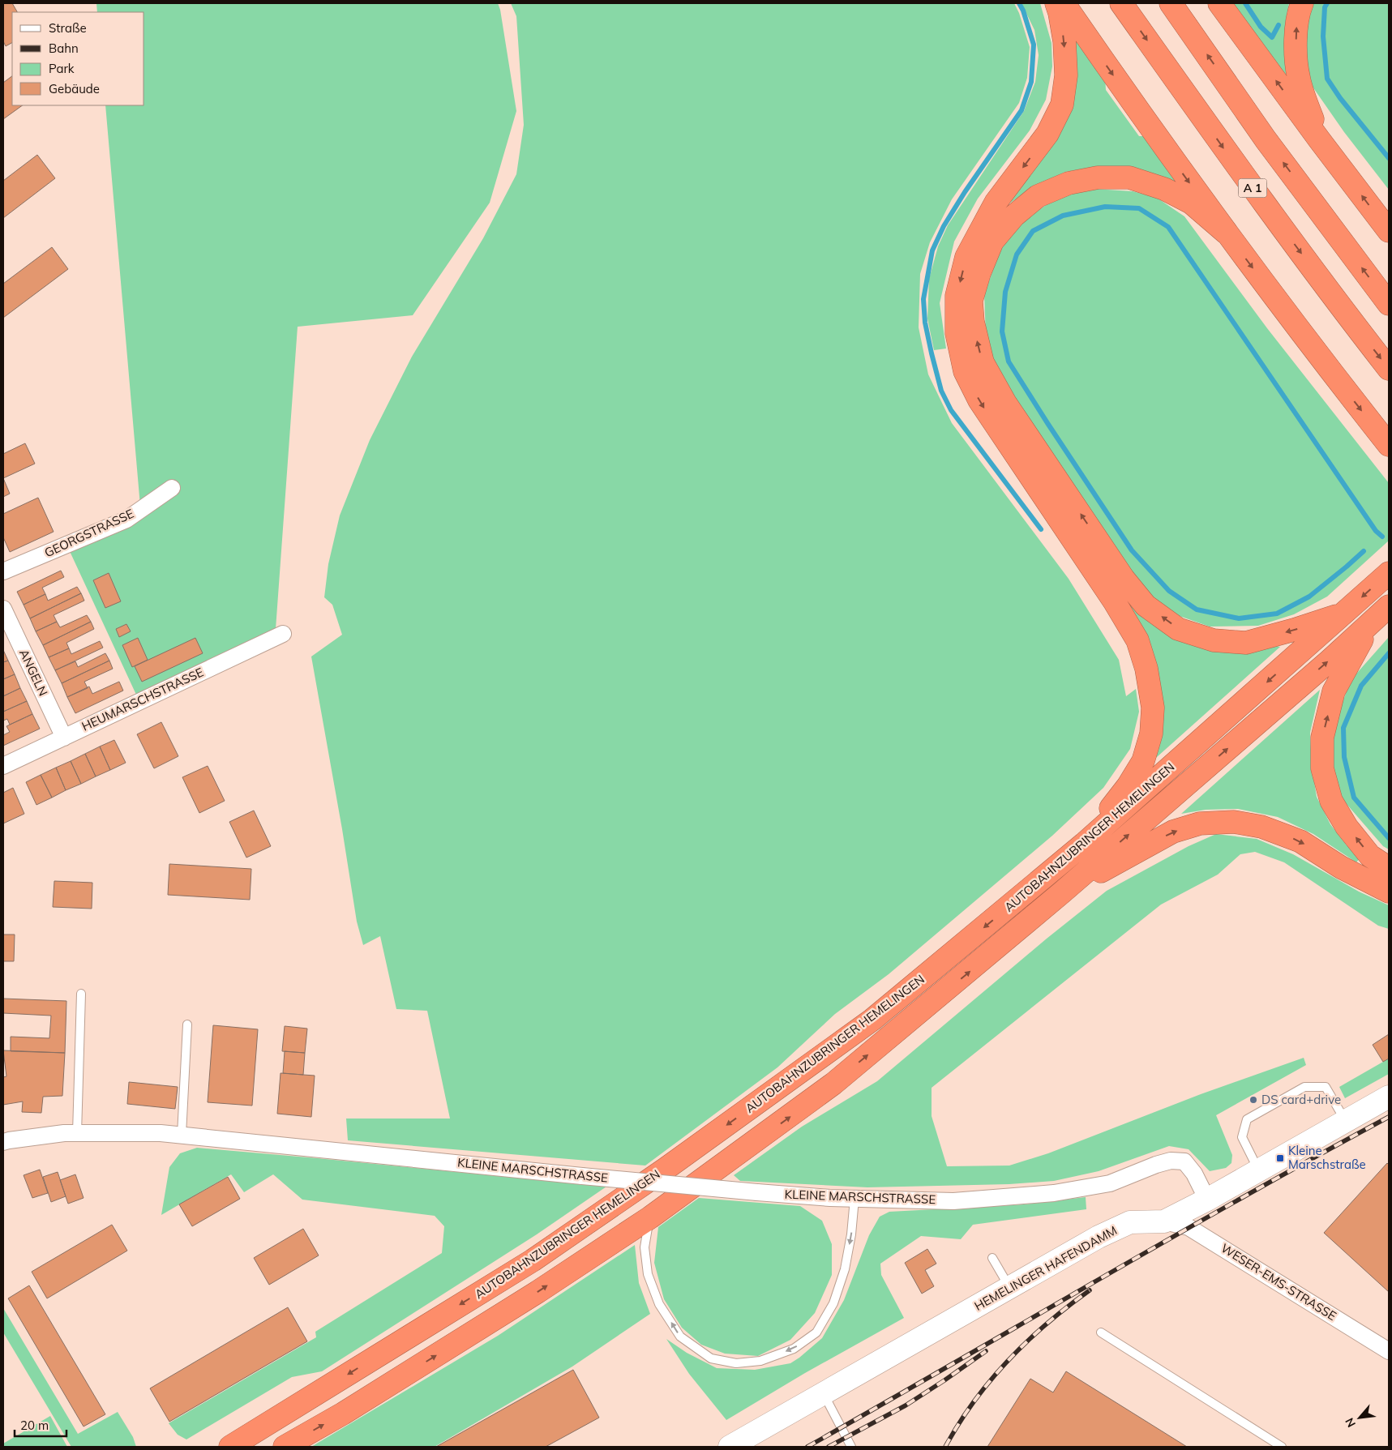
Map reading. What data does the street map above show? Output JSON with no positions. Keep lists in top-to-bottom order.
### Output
{
  "streets": {
    "highway": ["A 1", "AUTOBAHNZUBRINGER HEMELINGEN"],
    "street": [
      "GEORGSTRASSE",
      "ANGELN",
      "HEUMARSCHSTRASSE",
      "KLEINE MARSCHSTRASSE",
      "HEMELINGER HAFENDAMM",
      "WESER-EMS-STRASSE"
    ]
  },
  "crossings": [
    ["ANGELN", "HEUMARSCHSTRASSE"],
    ["KLEINE MARSCHSTRASSE", "HEMELINGER HAFENDAMM"],
    ["HEMELINGER HAFENDAMM", "WESER-EMS-STRASSE"]
  ],
  "places": {
    "other": ["DS card+drive"],
    "transit": ["Kleine Marschstraße"]
  },
  "legend": [
    "Straße",
    "Bahn",
    "Park",
    "Gebäude"
  ],
  "scale_bar": "20 m",
  "north": "bottom left"
}
